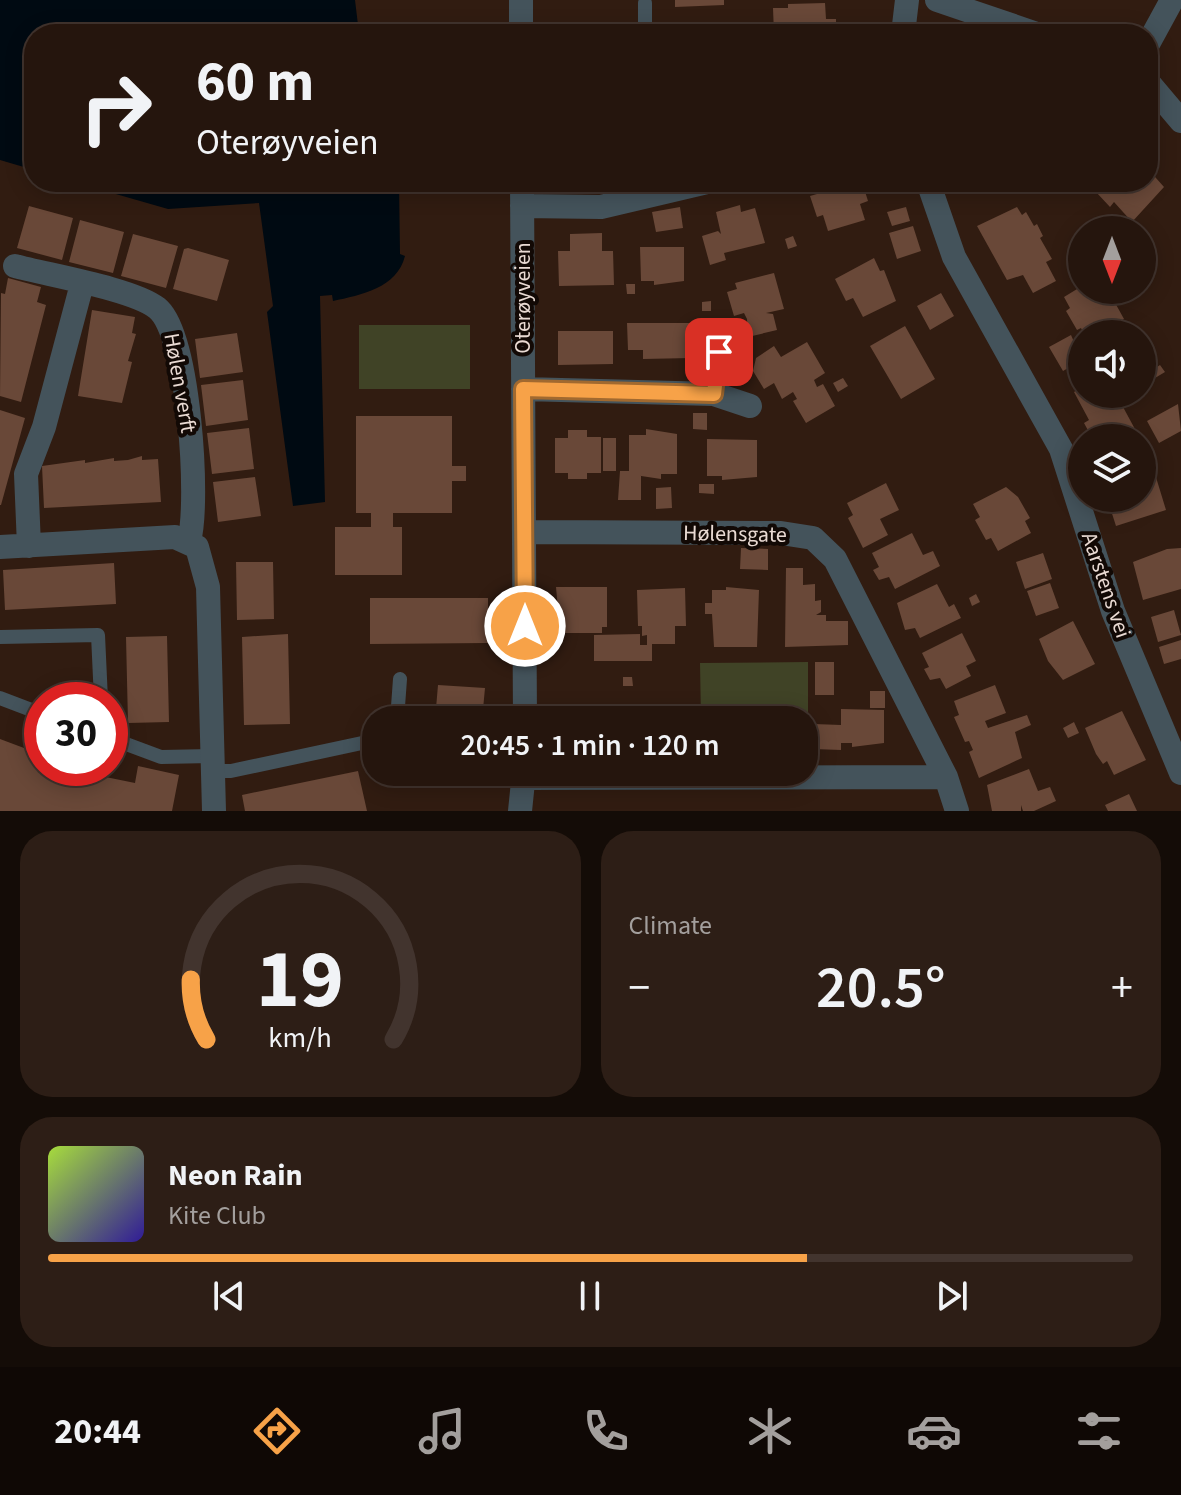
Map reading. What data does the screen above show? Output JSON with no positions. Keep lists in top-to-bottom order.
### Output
{
  "streets": {
    "street": [
      "Oterøyveien",
      "Hølen verft",
      "Hølensgate",
      "Aarstens vei"
    ]
  },
  "crossings": [
    ["Oterøyveien", "Hølensgate"]
  ],
  "north": "bottom",
  "page": {
    "turn": ["60 m", "Oterøyveien"],
    "limit": "30",
    "trip": "20:45 · 1 min · 120 m",
    "tile": "Climate",
    "heat": ["−", "20.5°", "+"],
    "song": ["Neon Rain", "Kite Club"],
    "tabs": "20:44",
    "gauge": ["19", "km/h"]
  }
}
